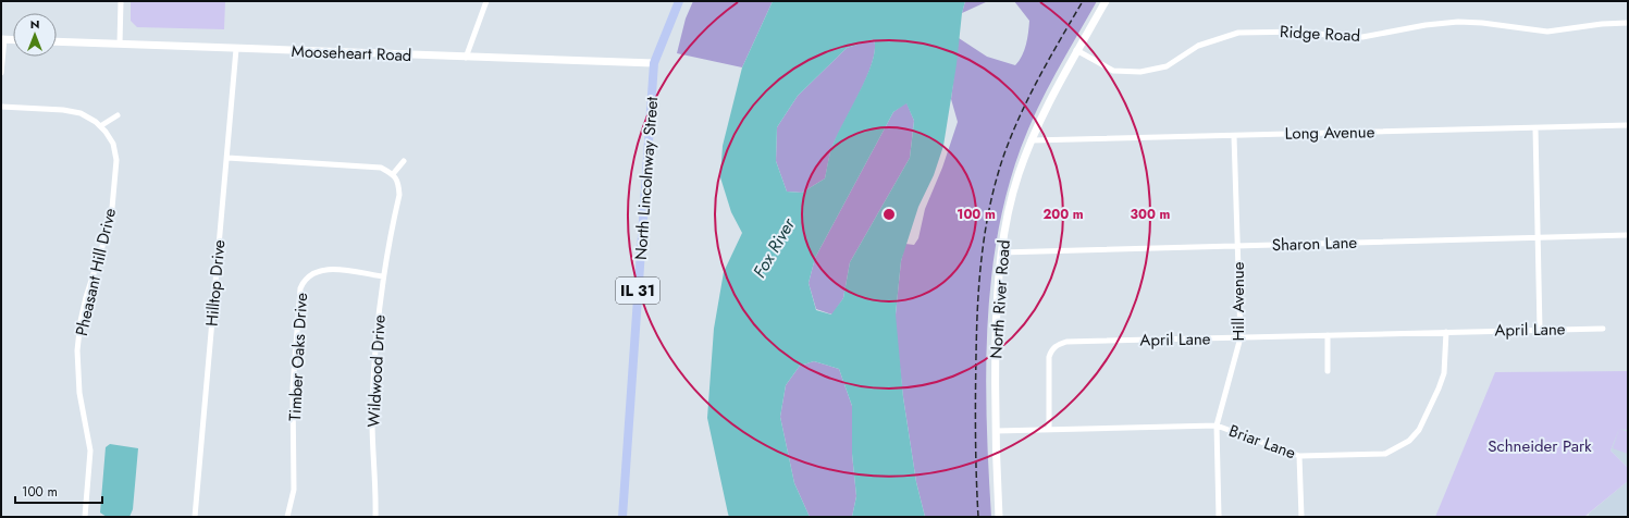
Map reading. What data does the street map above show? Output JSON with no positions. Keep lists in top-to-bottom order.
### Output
{
  "streets": {
    "main road": [
      "Mooseheart Road",
      "North Lincolnway Street",
      "IL 31",
      "North River Road"
    ],
    "street": [
      "Ridge Road",
      "Long Avenue",
      "Sharon Lane",
      "Pheasant Hill Drive",
      "Hilltop Drive",
      "Hill Avenue",
      "April Lane",
      "Timber Oaks Drive",
      "Wildwood Drive",
      "Briar Lane"
    ]
  },
  "crossings": [
    ["Ridge Road", "North River Road"],
    ["Mooseheart Road", "North Lincolnway Street"],
    ["Mooseheart Road", "Hilltop Drive"],
    ["Long Avenue", "North River Road"],
    ["Long Avenue", "Hill Avenue"],
    ["Sharon Lane", "North River Road"],
    ["Sharon Lane", "Hill Avenue"],
    ["North River Road", "Briar Lane"],
    ["Hill Avenue", "April Lane"],
    ["Hill Avenue", "Briar Lane"],
    ["April Lane", "Briar Lane"],
    ["Timber Oaks Drive", "Wildwood Drive"]
  ],
  "water": ["Fox River"],
  "parks": ["Schneider Park"],
  "scale_bar": "100 m",
  "north": "top",
  "rings": ["100 m", "200 m", "300 m"]
}
